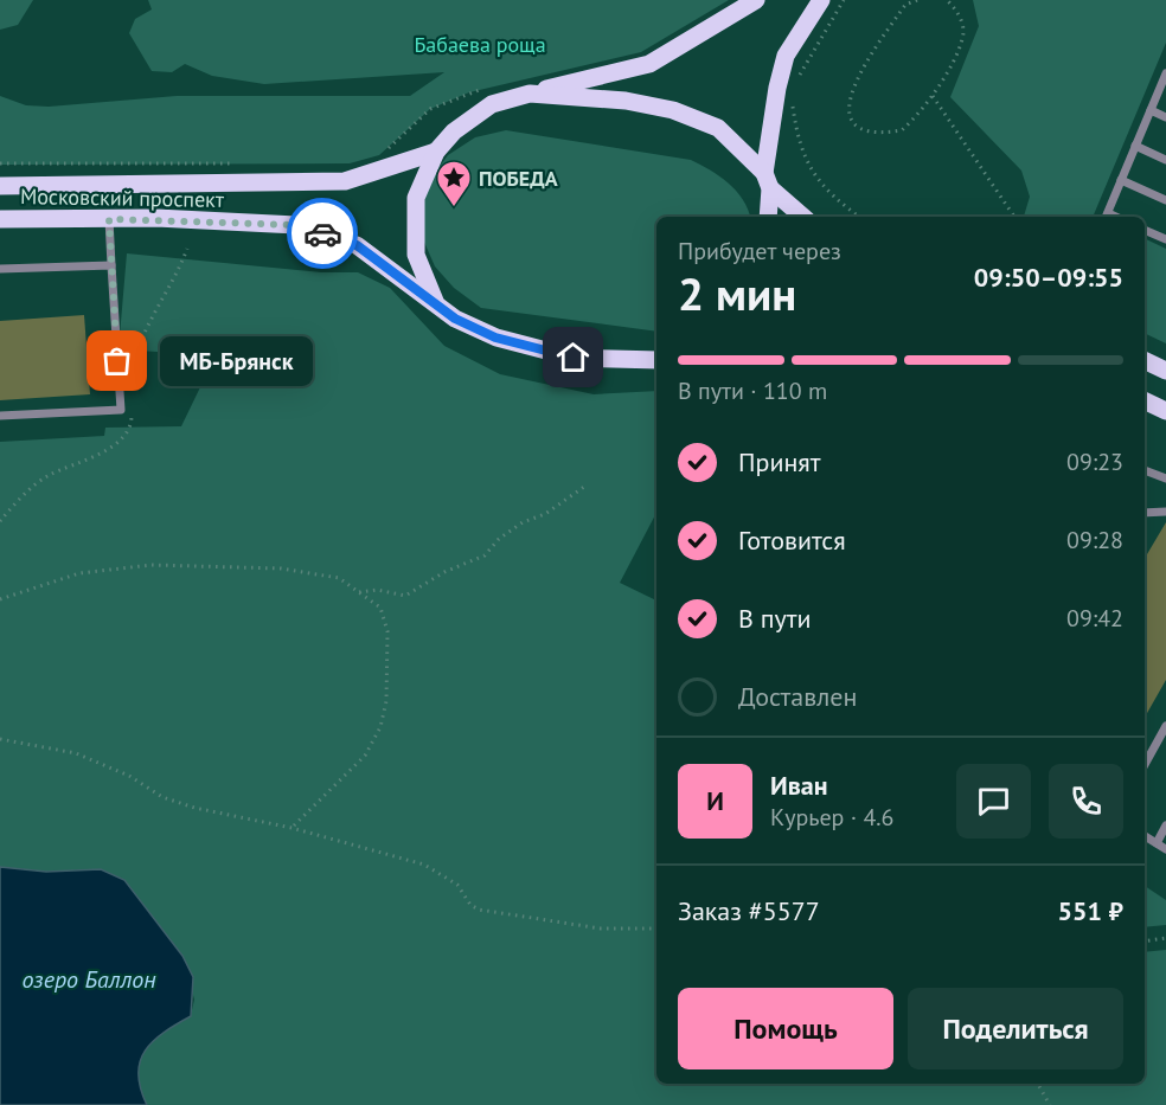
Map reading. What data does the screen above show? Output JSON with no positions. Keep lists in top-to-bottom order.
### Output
{
  "streets": {
    "main road": ["Московский проспект"]
  },
  "water": ["озеро Баллон"],
  "parks": ["Бабаева роща"],
  "places": {
    "place": ["ПОБЕДА"],
    "other": ["МБ-Брянск"]
  },
  "page": {
    "heading": ["2 мин", "Прибудет через", "09:50–09:55"],
    "panel": [
      "Иван",
      "Курьер · 4.6",
      "Заказ #5577",
      "551 ₽"
    ],
    "bubble": "МБ-Брянск",
    "bar": "В пути · 110 m",
    "list": [
      ["Принят", "09:23"],
      ["Готовится", "09:28"],
      ["В пути", "09:42"],
      "Доставлен"
    ],
    "round": "И",
    "buttons": ["Помощь", "Поделиться"]
  }
}
